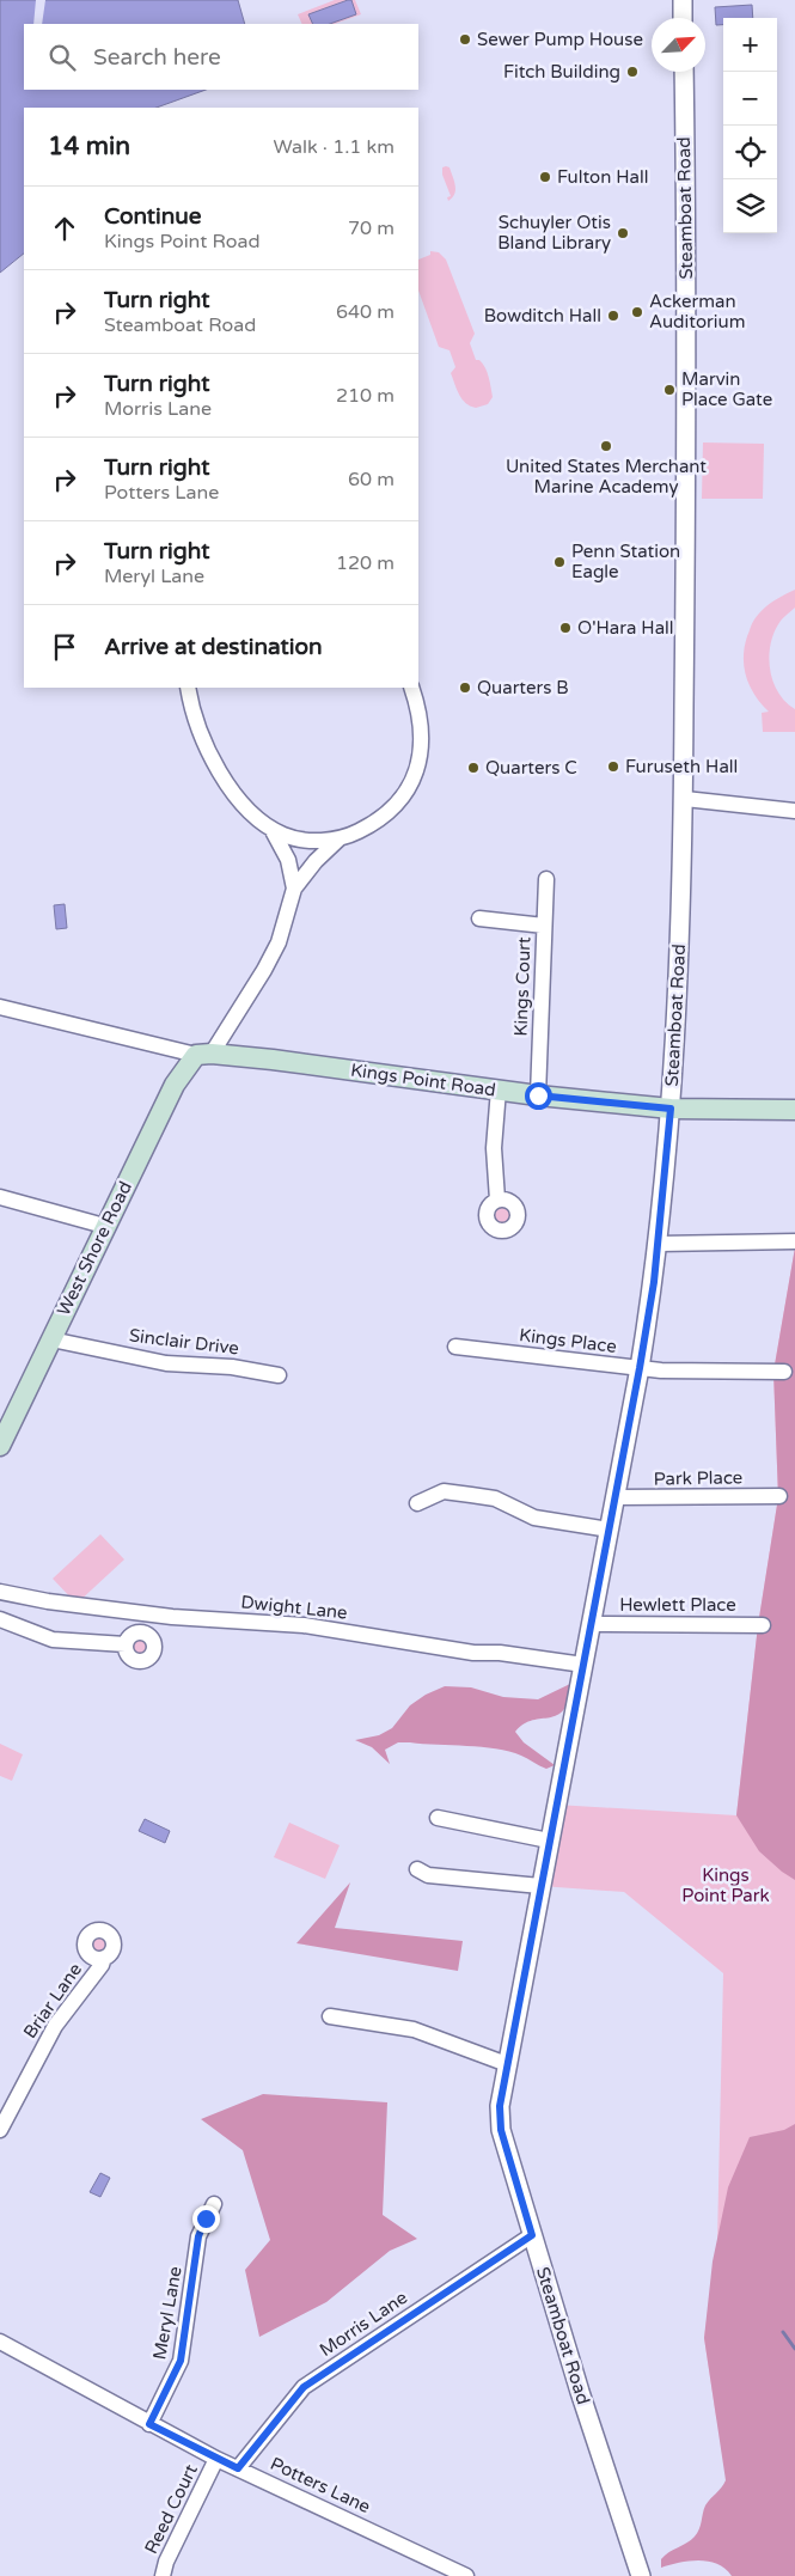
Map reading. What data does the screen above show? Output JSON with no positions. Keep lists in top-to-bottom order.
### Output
{
  "streets": {
    "main road": ["Kings Point Road", "West Shore Road"],
    "street": [
      "Steamboat Road",
      "Kings Court",
      "Kings Place",
      "Sinclair Drive",
      "Park Place",
      "Hewlett Place",
      "Dwight Lane",
      "Briar Lane",
      "Meryl Lane",
      "Morris Lane",
      "Potters Lane",
      "Reed Court"
    ]
  },
  "crossings": [
    ["Steamboat Road", "Kings Point Road"],
    ["Steamboat Road", "Kings Place"],
    ["Steamboat Road", "Park Place"],
    ["Steamboat Road", "Hewlett Place"],
    ["Steamboat Road", "Dwight Lane"],
    ["Steamboat Road", "Morris Lane"],
    ["Kings Court", "Kings Point Road"],
    ["Kings Point Road", "West Shore Road"],
    ["West Shore Road", "Sinclair Drive"],
    ["Meryl Lane", "Potters Lane"],
    ["Morris Lane", "Potters Lane"],
    ["Potters Lane", "Reed Court"]
  ],
  "parks": ["Kings Point Park"],
  "places": [
    "Sewer Pump House",
    "Fitch Building",
    "Fulton Hall",
    "Schuyler Otis Bland Library",
    "Ackerman Auditorium",
    "Bowditch Hall",
    "Marvin Place Gate",
    "United States Merchant Marine Academy",
    "Penn Station Eagle",
    "O'Hara Hall",
    "Quarters B",
    "Furuseth Hall",
    "Quarters C"
  ],
  "north": "top right",
  "page": {
    "map_buttons": ["+", "−"],
    "search": "Search here",
    "heading": ["14 min", "Walk · 1.1 km"],
    "list": [
      ["Continue", "Kings Point Road", "70 m"],
      ["Turn right", "Steamboat Road", "640 m"],
      ["Turn right", "Morris Lane", "210 m"],
      ["Turn right", "Potters Lane", "60 m"],
      ["Turn right", "Meryl Lane", "120 m"],
      "Arrive at destination"
    ]
  }
}
